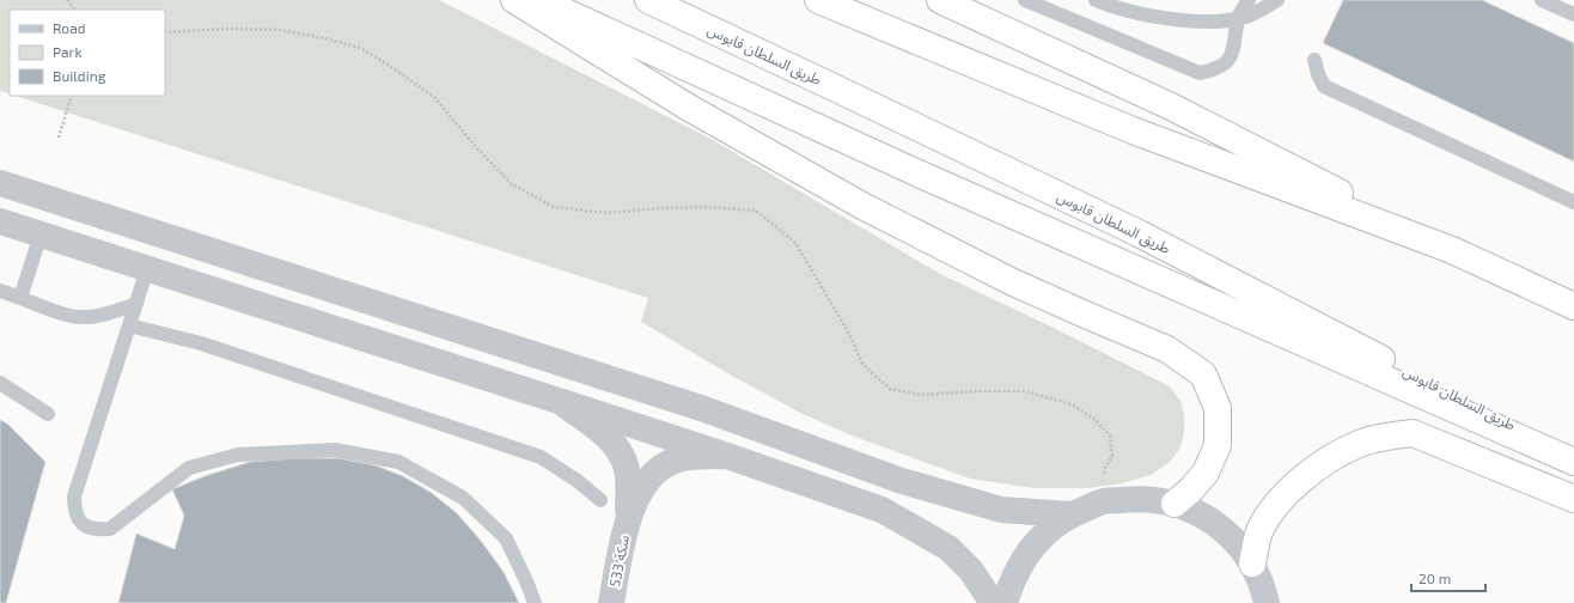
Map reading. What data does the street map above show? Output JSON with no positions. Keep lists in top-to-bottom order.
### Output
{
  "streets": {
    "highway": ["طريق السلطان قابوس"],
    "street": ["سكة 533"]
  },
  "legend": ["Road", "Park", "Building"],
  "scale_bar": "20 m"
}
